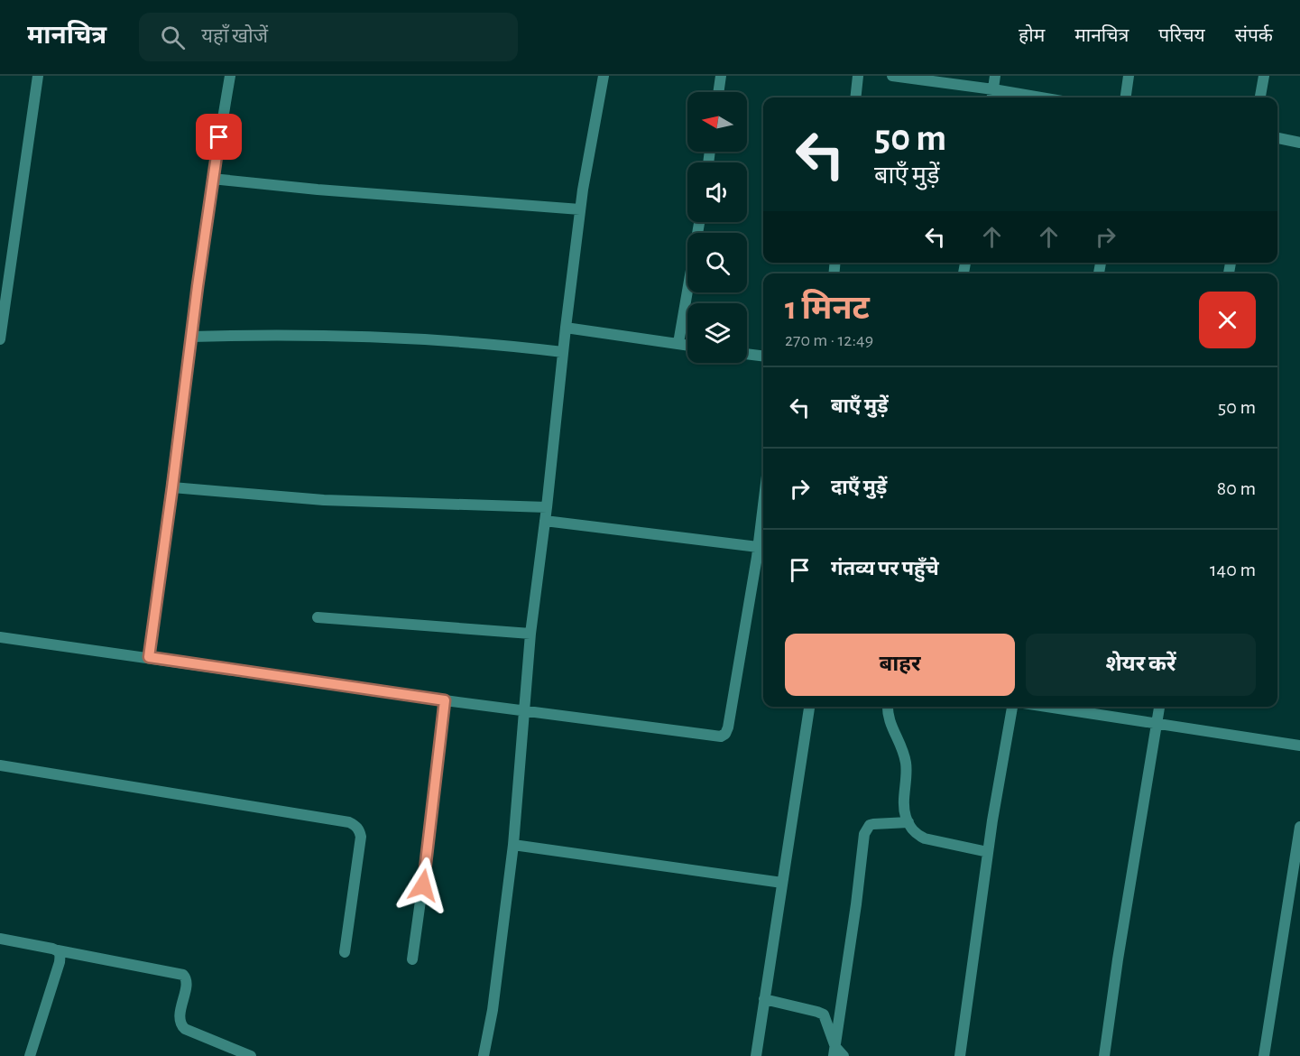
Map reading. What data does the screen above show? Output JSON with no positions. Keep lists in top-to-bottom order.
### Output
{
  "north": "left",
  "page": {
    "header": "मानचित्र",
    "search": "यहाँ खोजें",
    "nav": [
      "होम",
      "मानचित्र",
      "परिचय",
      "संपर्क"
    ],
    "turn": ["50 m", "बाएँ मुड़ें"],
    "heading": ["1 मिनट", "270 m · 12:49"],
    "list": [
      {
        "name": "बाएँ मुड़ें",
        "value": "50 m"
      },
      {
        "name": "दाएँ मुड़ें",
        "value": "80 m"
      },
      {
        "name": "गंतव्य पर पहुँचे",
        "value": "140 m"
      }
    ],
    "buttons": ["बाहर", "शेयर करें"]
  }
}
